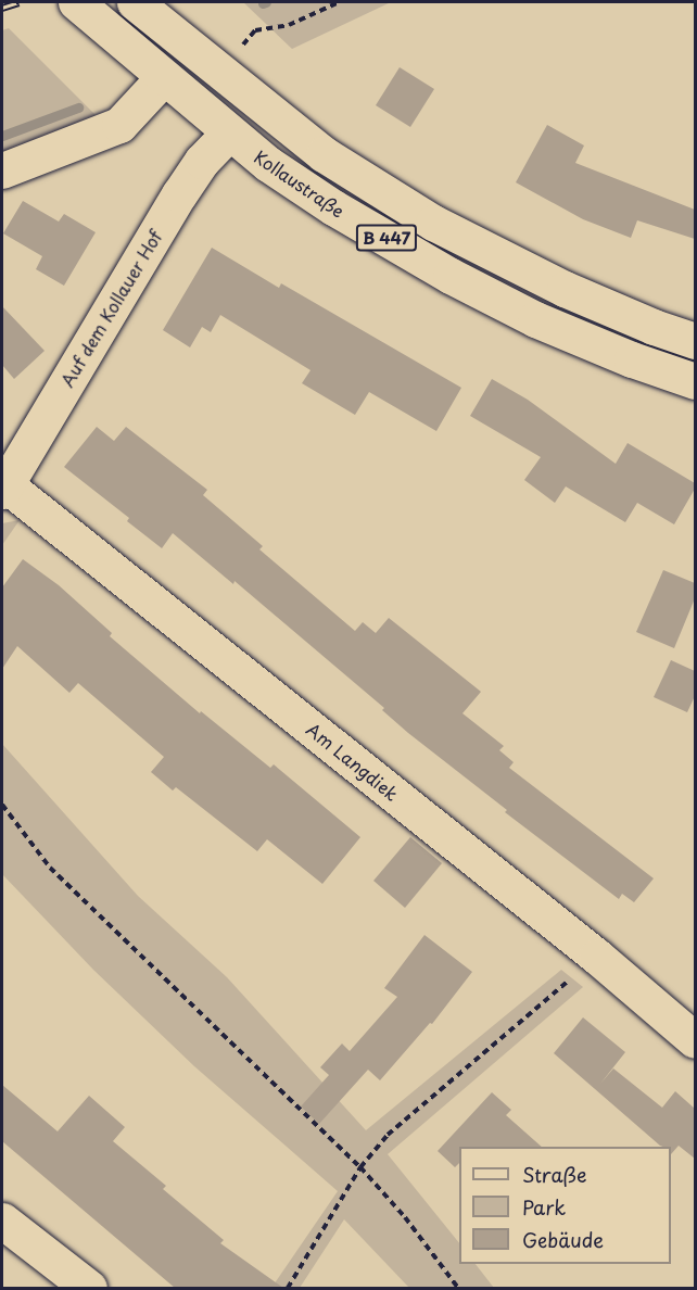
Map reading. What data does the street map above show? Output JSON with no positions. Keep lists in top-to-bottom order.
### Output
{
  "streets": {
    "street": [
      "Kollaustraße",
      "B 447",
      "Auf dem Kollauer Hof",
      "Am Langdiek"
    ]
  },
  "crossings": [
    ["Kollaustraße", "Auf dem Kollauer Hof"],
    ["Auf dem Kollauer Hof", "Am Langdiek"]
  ],
  "legend": ["Straße", "Park", "Gebäude"]
}
